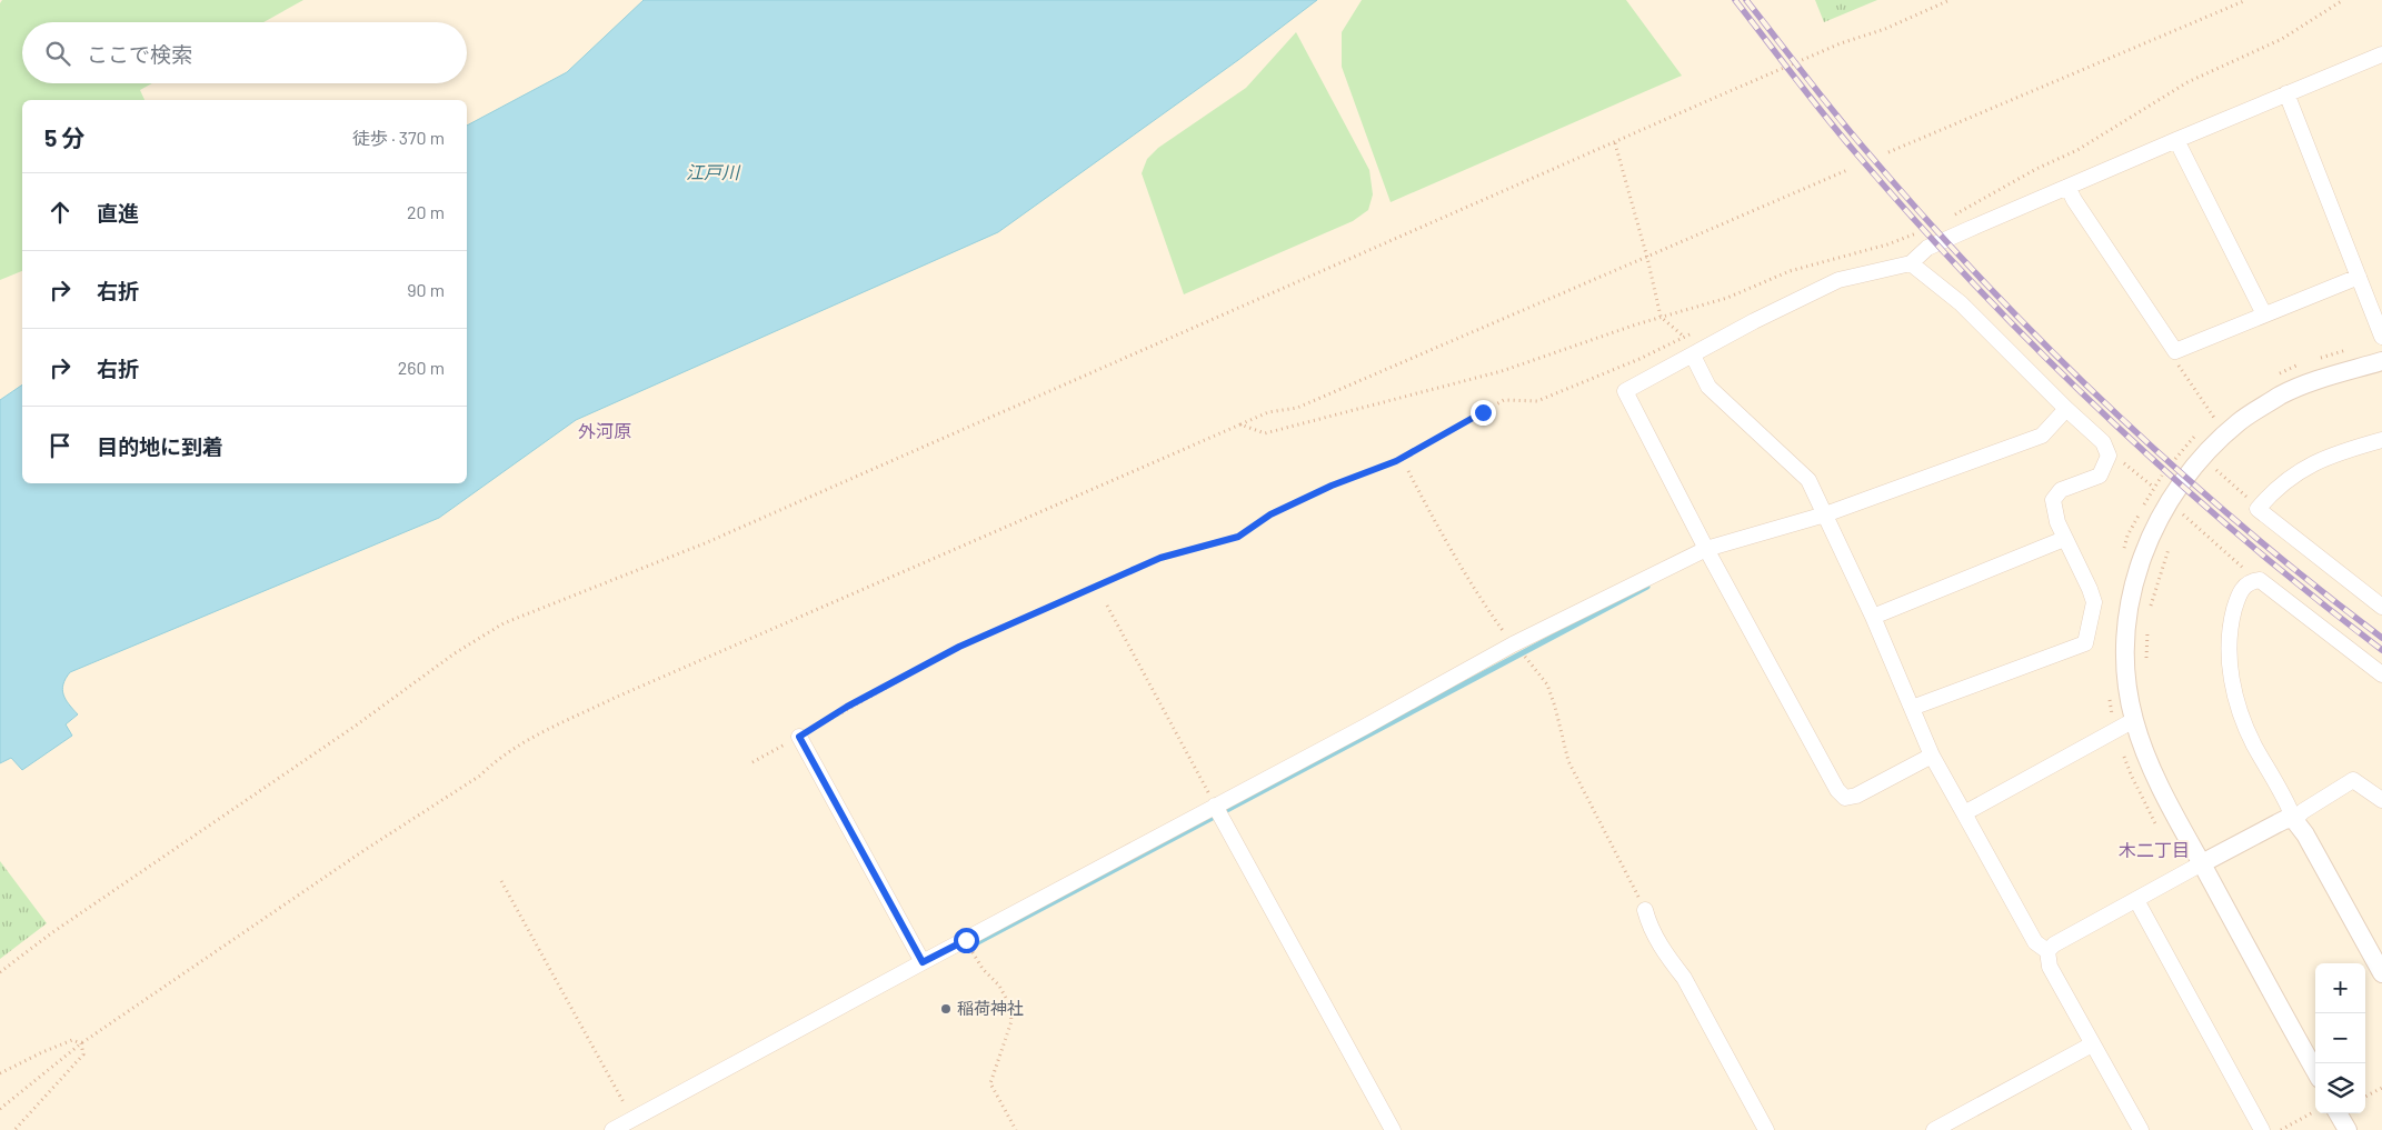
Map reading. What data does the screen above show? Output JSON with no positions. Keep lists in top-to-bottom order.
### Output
{
  "districts": ["外河原", "木二丁目"],
  "water": ["江戸川"],
  "places": ["稲荷神社"],
  "page": {
    "search": "ここで検索",
    "heading": ["5 分", "徒歩 · 370 m"],
    "list": [
      ["直進", "20 m"],
      ["右折", "90 m"],
      ["右折", "260 m"],
      "目的地に到着"
    ],
    "map_buttons": ["+", "−"]
  }
}
